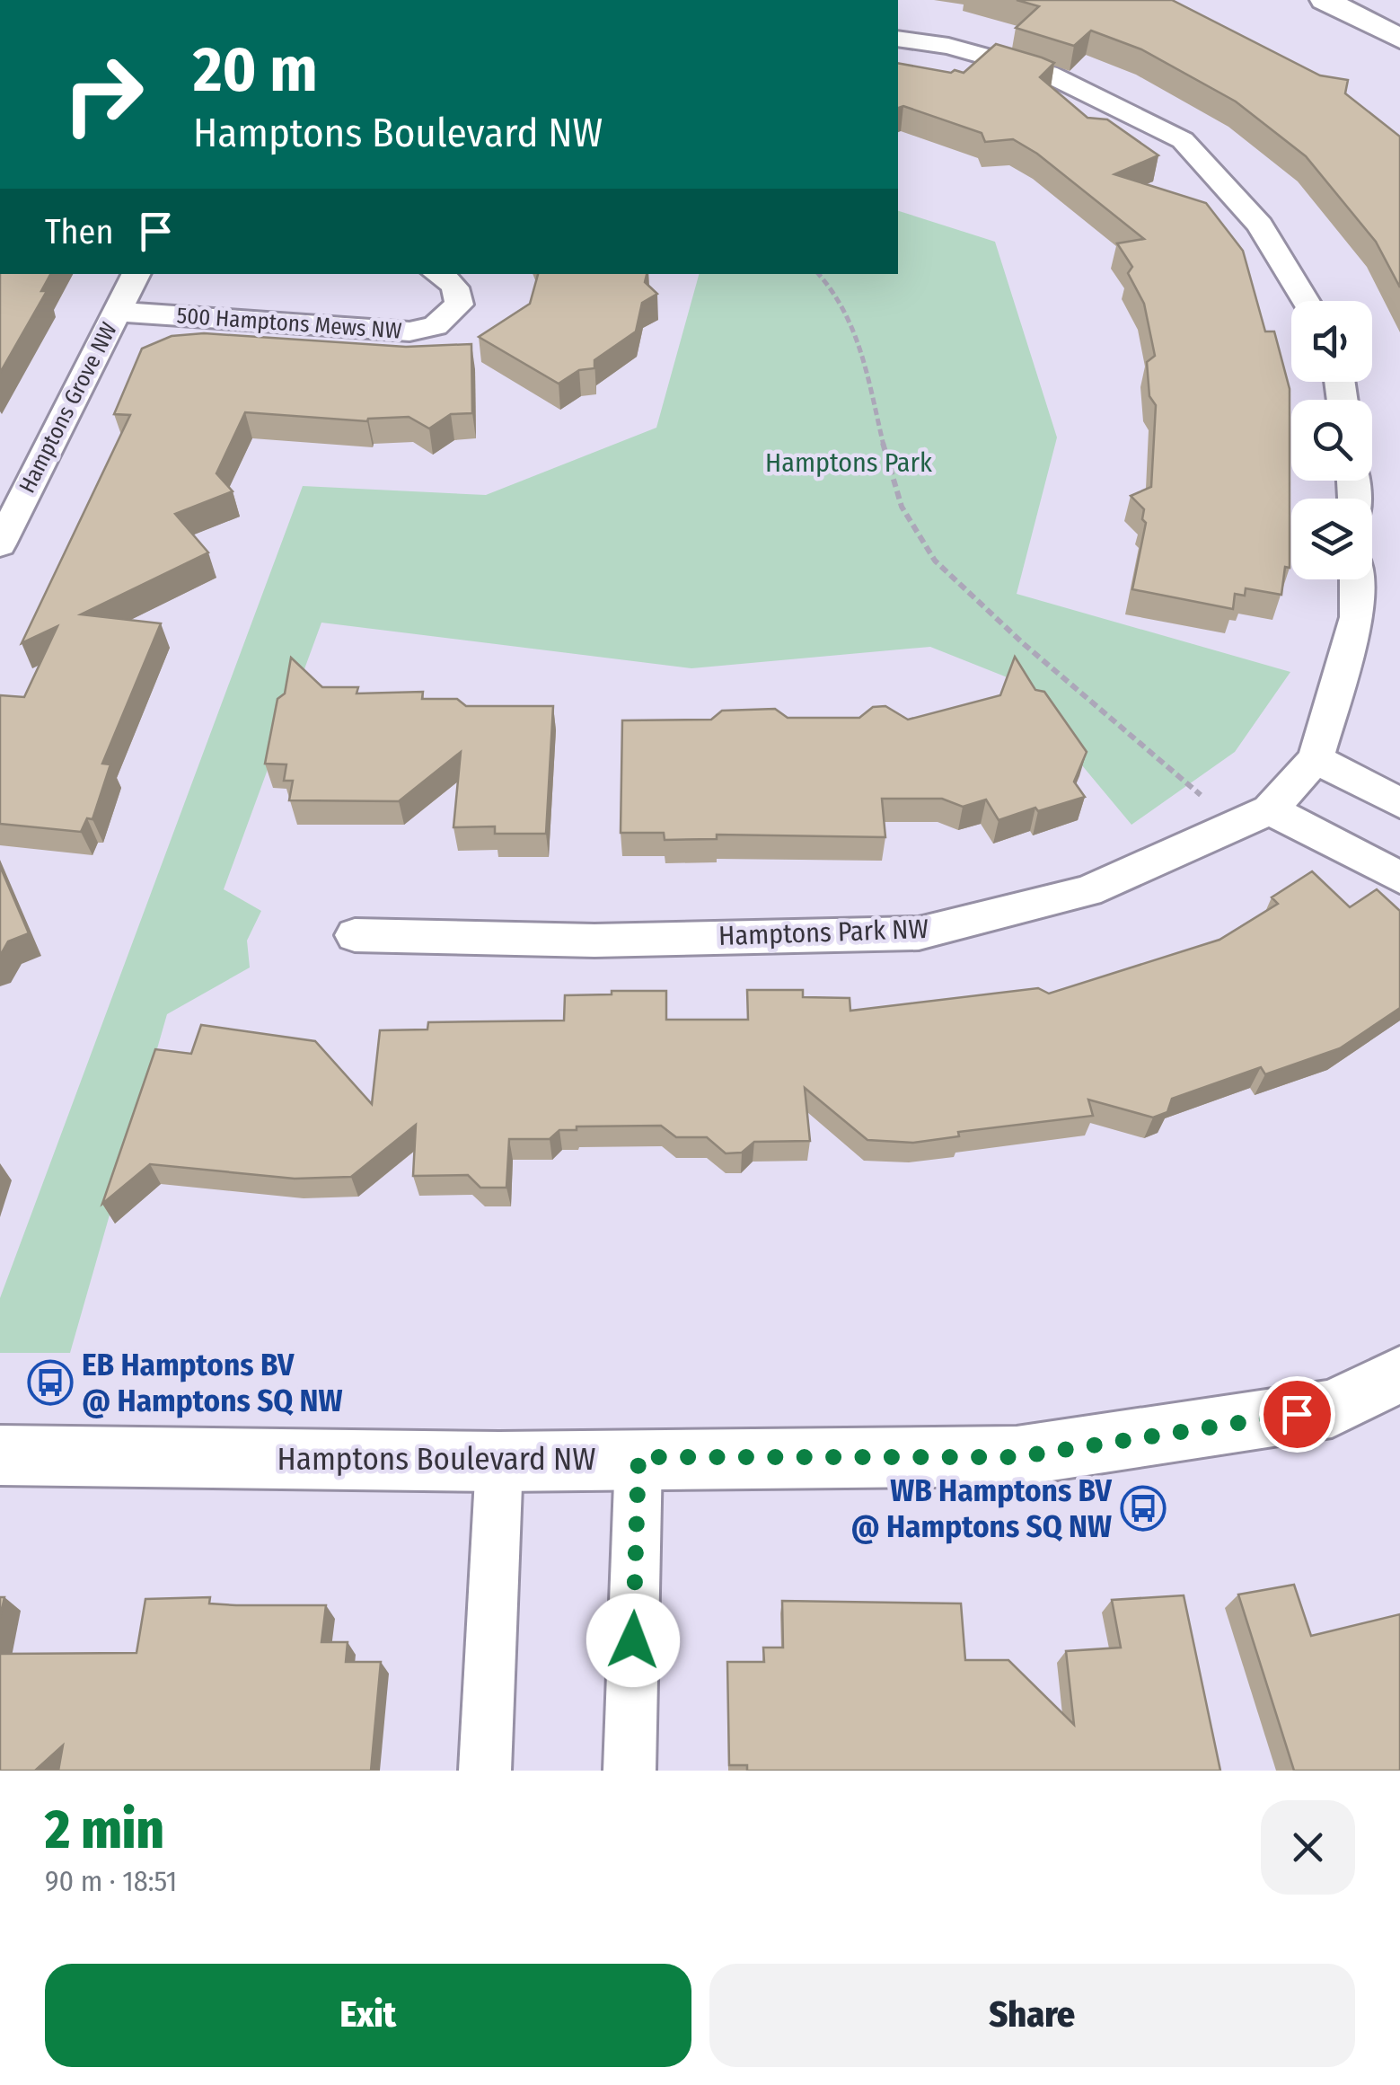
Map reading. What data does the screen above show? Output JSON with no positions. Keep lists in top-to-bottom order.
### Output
{
  "streets": {
    "street": [
      "500 Hamptons Mews NW",
      "Hamptons Grove NW",
      "Hamptons Park NW",
      "Hamptons Boulevard NW"
    ]
  },
  "crossings": [
    ["500 Hamptons Mews NW", "Hamptons Grove NW"]
  ],
  "parks": ["Hamptons Park"],
  "places": {
    "bus stop": ["EB Hamptons BV @ Hamptons SQ NW", "WB Hamptons BV @ Hamptons SQ NW"]
  },
  "page": {
    "turn": ["20 m", "Hamptons Boulevard NW"],
    "then": "Then",
    "heading": ["2 min", "90 m · 18:51"],
    "buttons": ["Exit", "Share"]
  }
}
